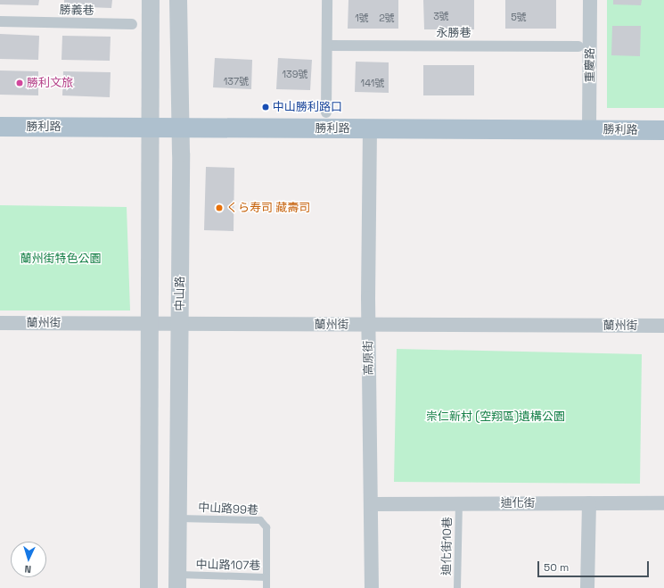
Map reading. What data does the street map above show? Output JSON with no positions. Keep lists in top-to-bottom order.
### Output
{
  "streets": {
    "main road": ["勝利路"],
    "street": [
      "勝義巷",
      "永勝巷",
      "重慶路",
      "中山路",
      "蘭州街",
      "高原街",
      "迪化街"
    ],
    "lane": ["中山路99巷", "迪化街10巷", "中山路107巷"]
  },
  "crossings": [
    ["重慶路", "勝利路"],
    ["勝利路", "中山路"],
    ["勝利路", "高原街"],
    ["中山路", "蘭州街"],
    ["中山路", "中山路99巷"],
    ["中山路", "中山路107巷"],
    ["蘭州街", "高原街"],
    ["高原街", "迪化街"],
    ["迪化街", "迪化街10巷"],
    ["中山路99巷", "中山路107巷"]
  ],
  "parks": ["蘭州街特色公園", "崇仁新村 (空翔區)遺構公園"],
  "places": ["勝利文旅", "中山勝利路口", "くら寿司 藏壽司"],
  "house_numbers": [
    "3號",
    "5號",
    "1號",
    "2號",
    "139號",
    "137號",
    "141號"
  ],
  "scale_bar": "50 m",
  "north": "bottom"
}
